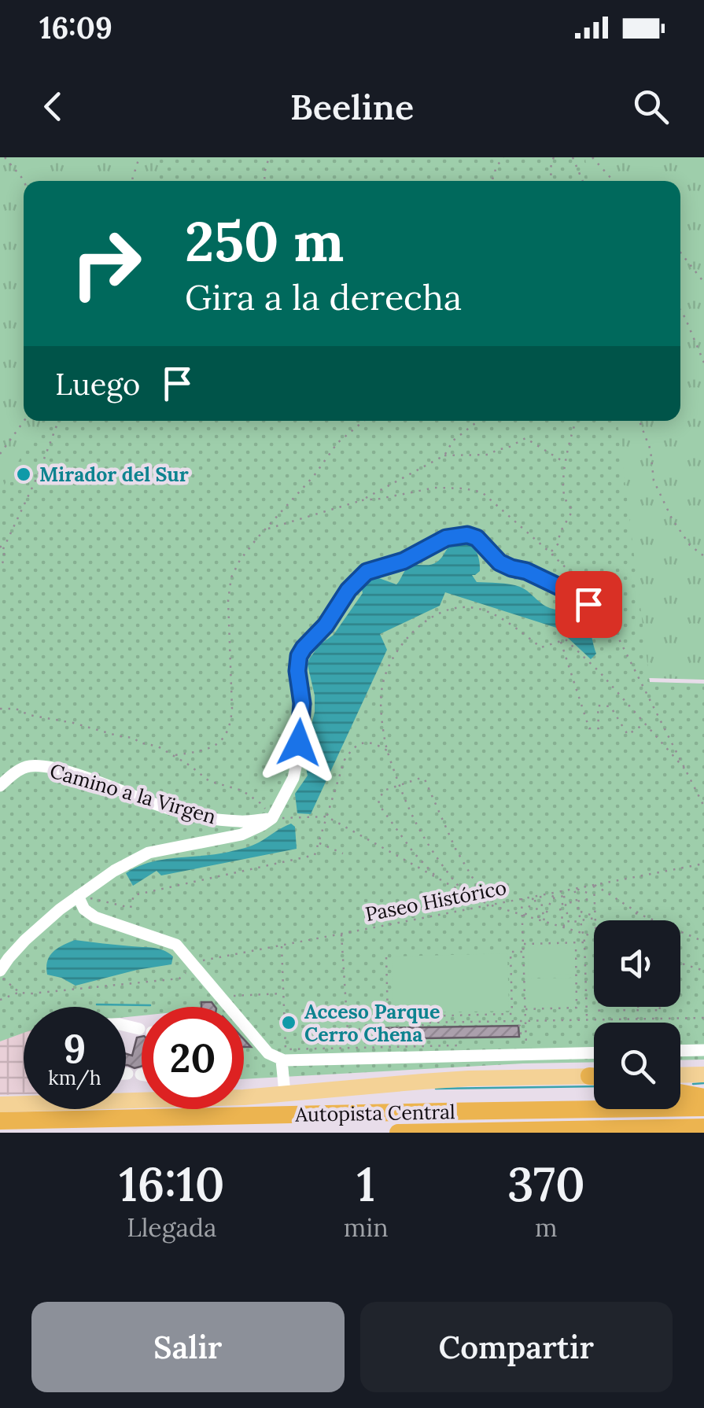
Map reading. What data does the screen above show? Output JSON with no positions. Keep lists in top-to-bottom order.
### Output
{
  "streets": {
    "highway": ["Autopista Central"],
    "lane": ["Camino a la Virgen"],
    "path": ["Paseo Histórico"]
  },
  "places": ["Mirador del Sur", "Acceso Parque Cerro Chena"],
  "page": {
    "status": "16:09",
    "header": "Beeline",
    "turn": ["250 m", "Gira a la derecha"],
    "then": "Luego",
    "speed": "9 km/h",
    "limit": "20",
    "eta": [
      "16:10",
      "Llegada",
      "1",
      "min",
      "370",
      "m"
    ],
    "buttons": ["Salir", "Compartir"]
  }
}
